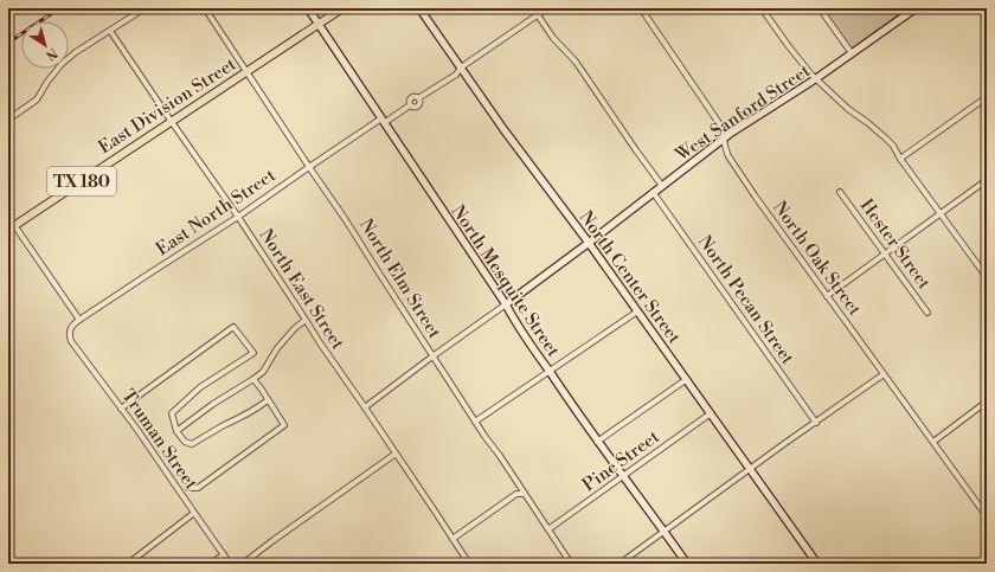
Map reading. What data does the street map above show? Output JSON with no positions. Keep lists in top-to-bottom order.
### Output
{
  "streets": {
    "main road": [
      "East Division Street",
      "West Sanford Street",
      "TX 180",
      "North Center Street",
      "North Mesquite Street"
    ],
    "street": [
      "East North Street",
      "Hester Street",
      "North Oak Street",
      "North Elm Street",
      "North East Street",
      "North Pecan Street",
      "Truman Street",
      "Pine Street"
    ]
  },
  "crossings": [
    ["East Division Street", "North Elm Street"],
    ["East Division Street", "North Mesquite Street"],
    ["East Division Street", "North East Street"],
    ["West Sanford Street", "North Oak Street"],
    ["West Sanford Street", "North Center Street"],
    ["West Sanford Street", "North Mesquite Street"],
    ["West Sanford Street", "North Pecan Street"],
    ["East North Street", "North Center Street"],
    ["East North Street", "North Elm Street"],
    ["East North Street", "North Mesquite Street"],
    ["East North Street", "North East Street"],
    ["East North Street", "Truman Street"],
    ["North Center Street", "Pine Street"],
    ["North Elm Street", "Pine Street"],
    ["North Mesquite Street", "Pine Street"]
  ],
  "north": "bottom right"
}
